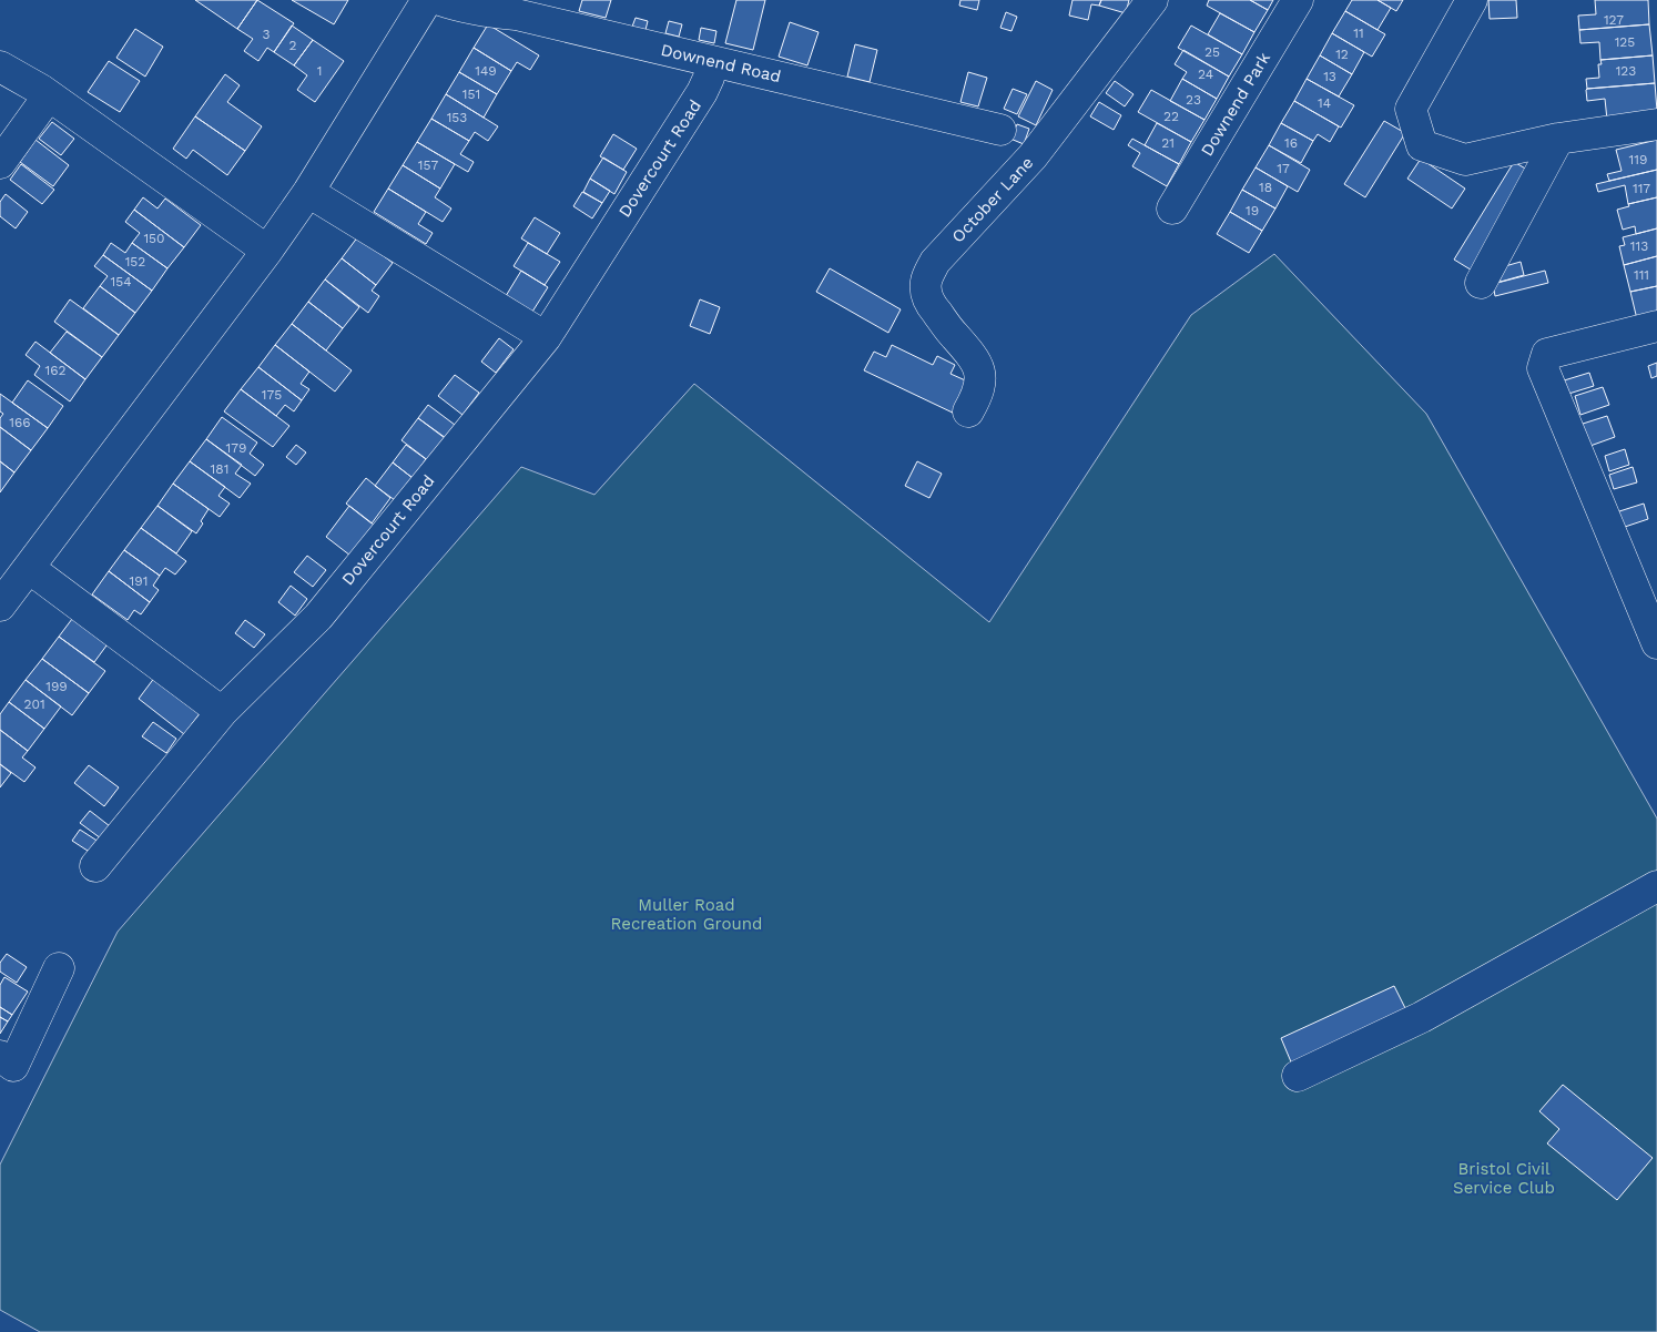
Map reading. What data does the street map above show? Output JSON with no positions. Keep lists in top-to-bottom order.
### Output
{
  "streets": {
    "street": [
      "Downend Road",
      "Downend Park",
      "Dovercourt Road",
      "October Lane"
    ]
  },
  "crossings": [
    ["Downend Road", "Dovercourt Road"]
  ],
  "parks": ["Muller Road Recreation Ground", "Bristol Civil Service Club"],
  "house_numbers": [
    "127",
    "11",
    "3",
    "125",
    "2",
    "25",
    "12",
    "1",
    "149",
    "123",
    "24",
    "13",
    "151",
    "23",
    "14",
    "22",
    "153",
    "21",
    "16",
    "119",
    "157",
    "17",
    "18",
    "117",
    "19",
    "150",
    "113",
    "152",
    "111",
    "154",
    "162",
    "175",
    "166",
    "179",
    "181",
    "191",
    "199",
    "201"
  ]
}
